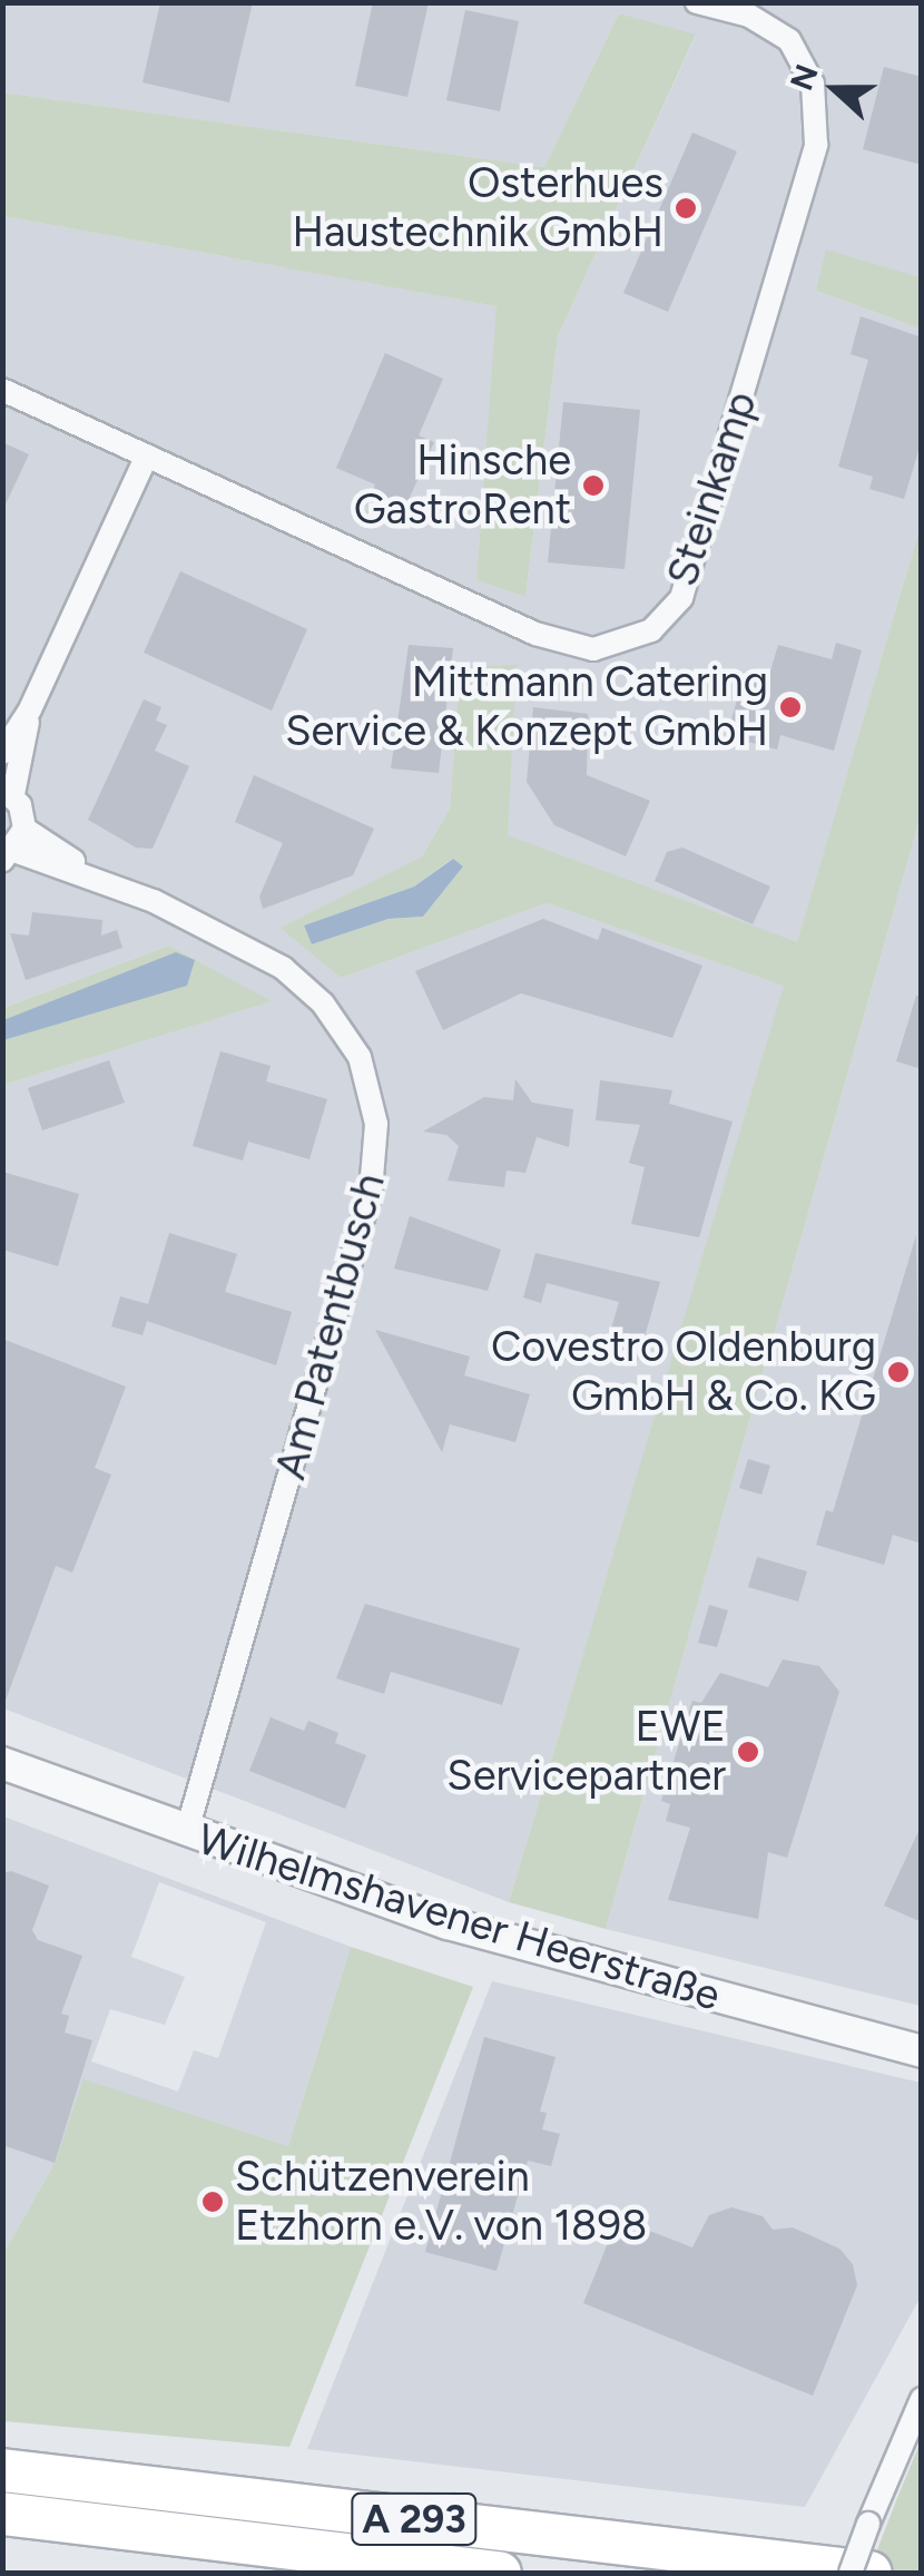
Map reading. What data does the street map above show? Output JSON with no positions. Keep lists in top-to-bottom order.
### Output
{
  "streets": {
    "highway": ["A 293"],
    "street": ["Steinkamp", "Am Patentbusch", "Wilhelmshavener Heerstraße"]
  },
  "crossings": [
    ["Am Patentbusch", "Wilhelmshavener Heerstraße"]
  ],
  "places": [
    "Osterhues Haustechnik GmbH",
    "Hinsche GastroRent",
    "Mittmann Catering Service & Konzept GmbH",
    "Covestro Oldenburg GmbH & Co. KG",
    "EWE Servicepartner",
    "Schützenverein Etzhorn e.V. von 1898"
  ],
  "north": "left"
}
